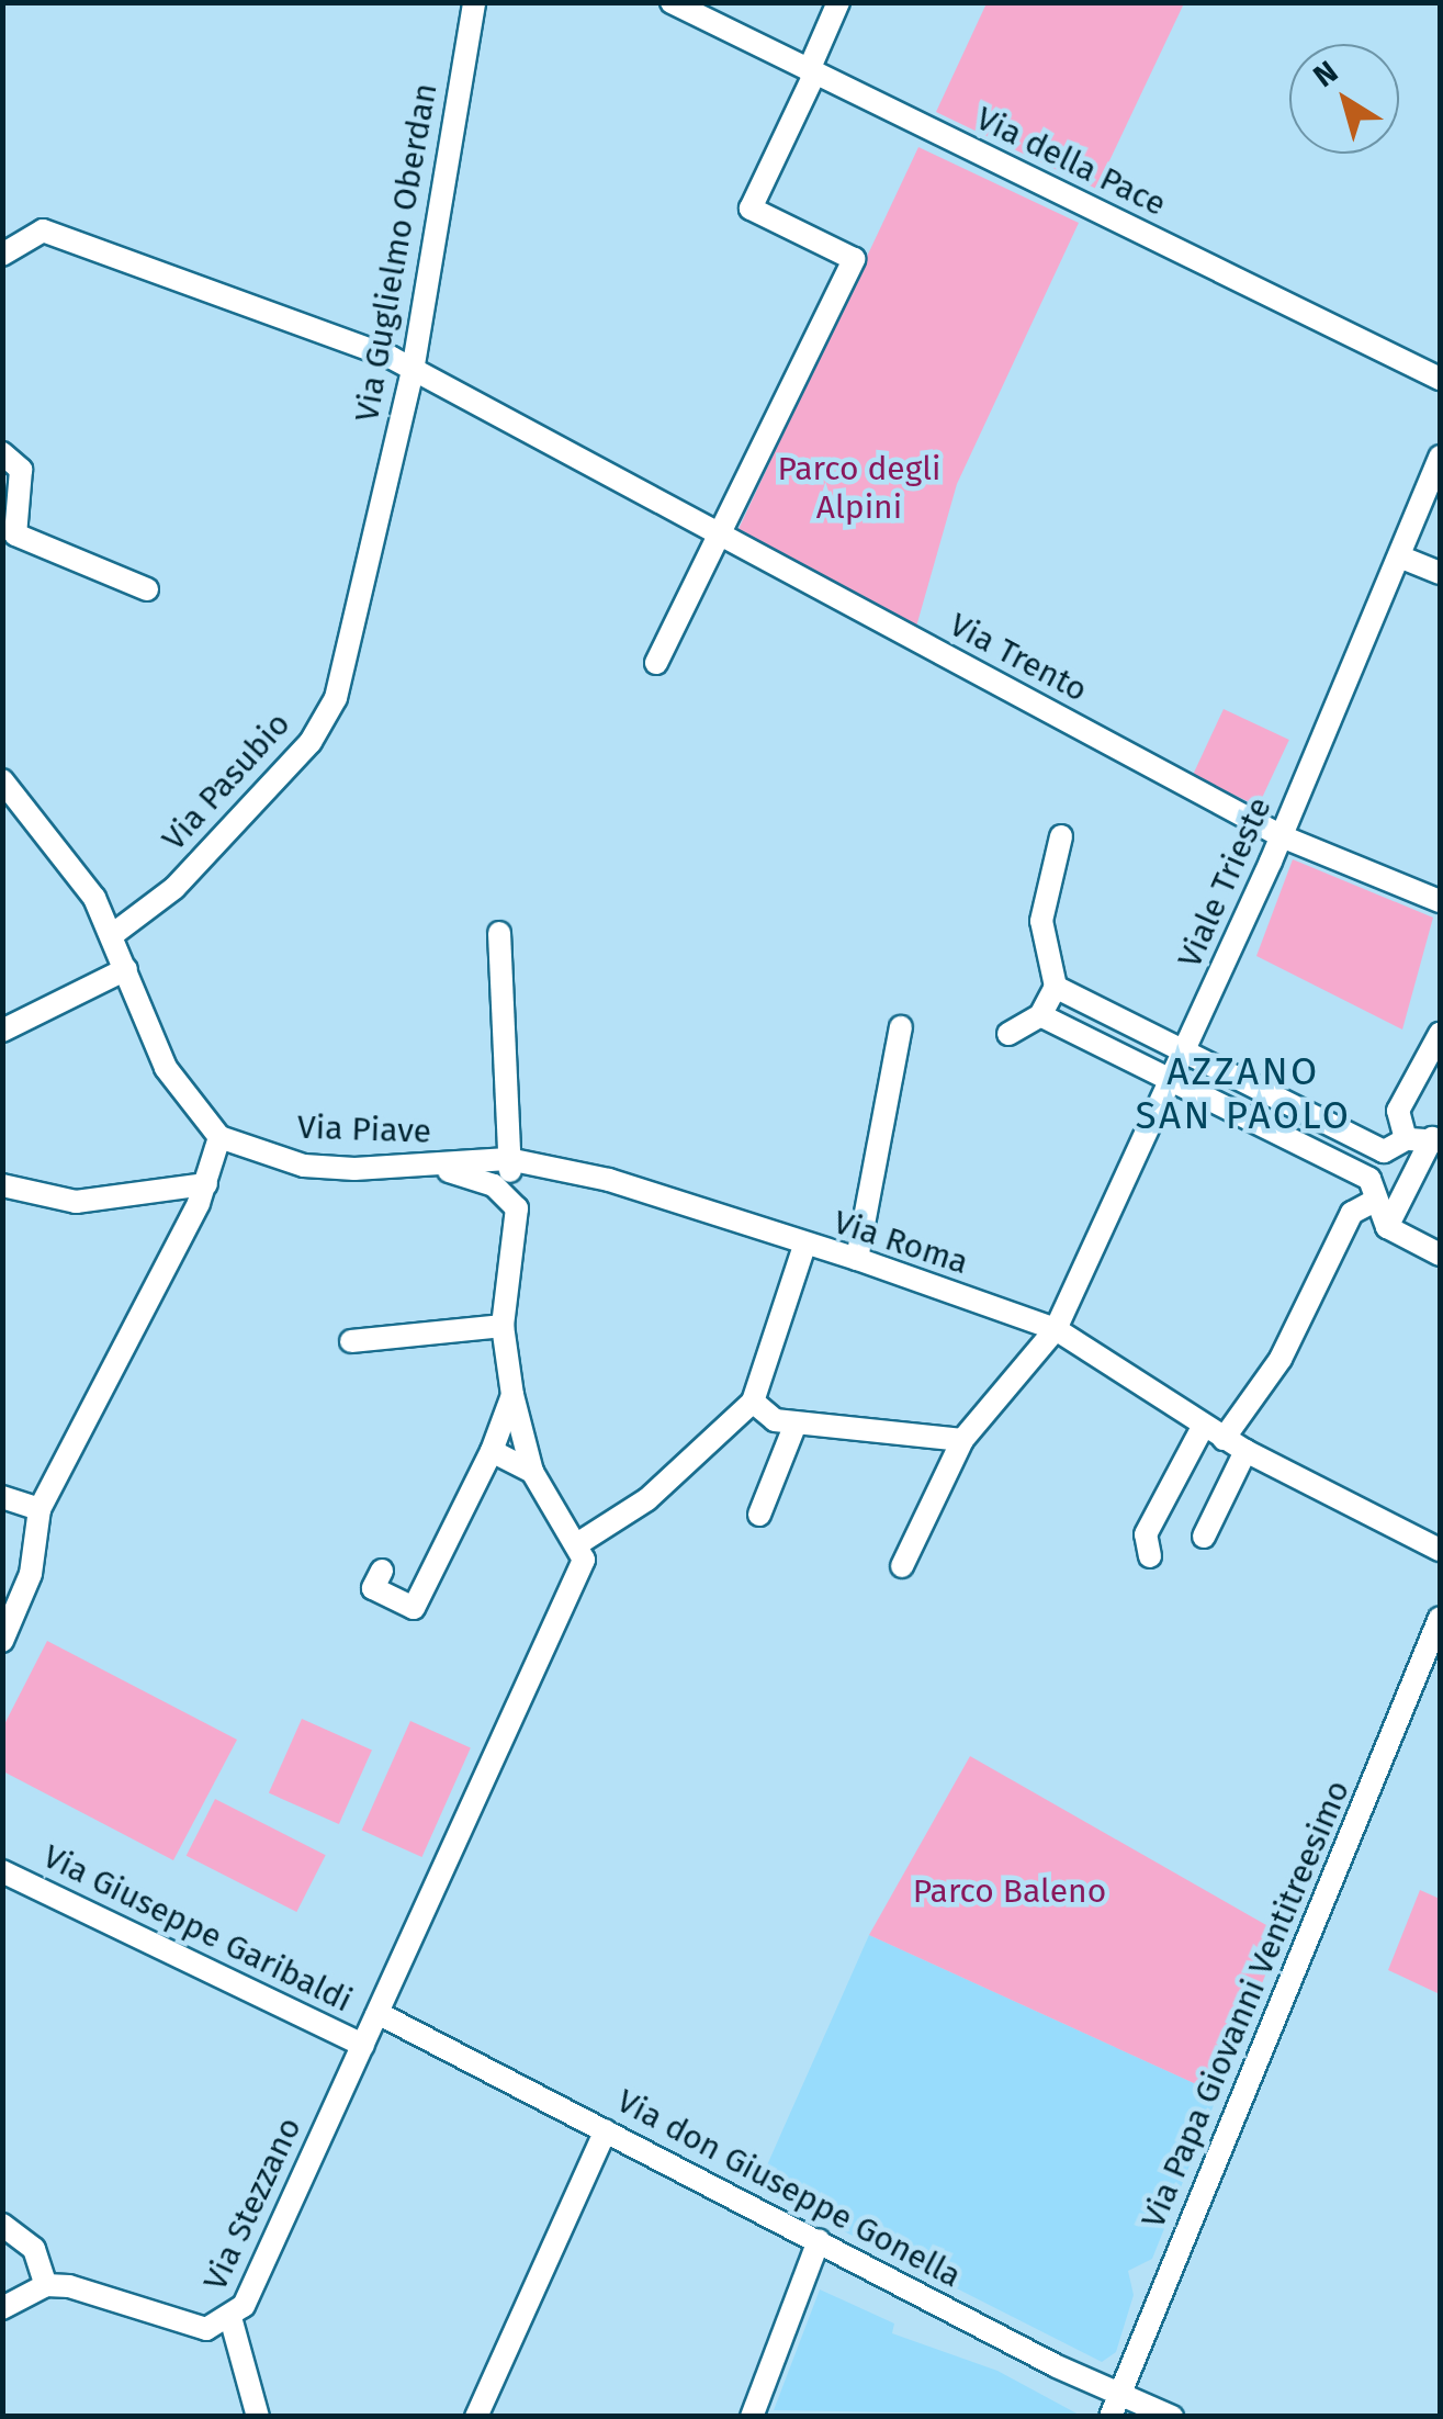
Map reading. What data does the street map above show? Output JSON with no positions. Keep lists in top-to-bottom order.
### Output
{
  "streets": {
    "street": [
      "Via della Pace",
      "Via Guglielmo Oberdan",
      "Via Trento",
      "Via Pasubio",
      "Viale Trieste",
      "Via Piave",
      "Via Roma",
      "Via Giuseppe Garibaldi",
      "Via Papa Giovanni Ventitreesimo",
      "Via don Giuseppe Gonella",
      "Via Stezzano"
    ]
  },
  "crossings": [
    ["Via Guglielmo Oberdan", "Via Trento"],
    ["Via Guglielmo Oberdan", "Via Pasubio"],
    ["Via Trento", "Viale Trieste"],
    ["Viale Trieste", "Via Roma"],
    ["Via Piave", "Via Roma"],
    ["Via Giuseppe Garibaldi", "Via Stezzano"],
    ["Via Papa Giovanni Ventitreesimo", "Via don Giuseppe Gonella"],
    ["Via don Giuseppe Gonella", "Via Stezzano"]
  ],
  "districts": ["AZZANO SAN PAOLO"],
  "parks": ["Parco degli Alpini", "Parco Baleno"],
  "north": "top left"
}
